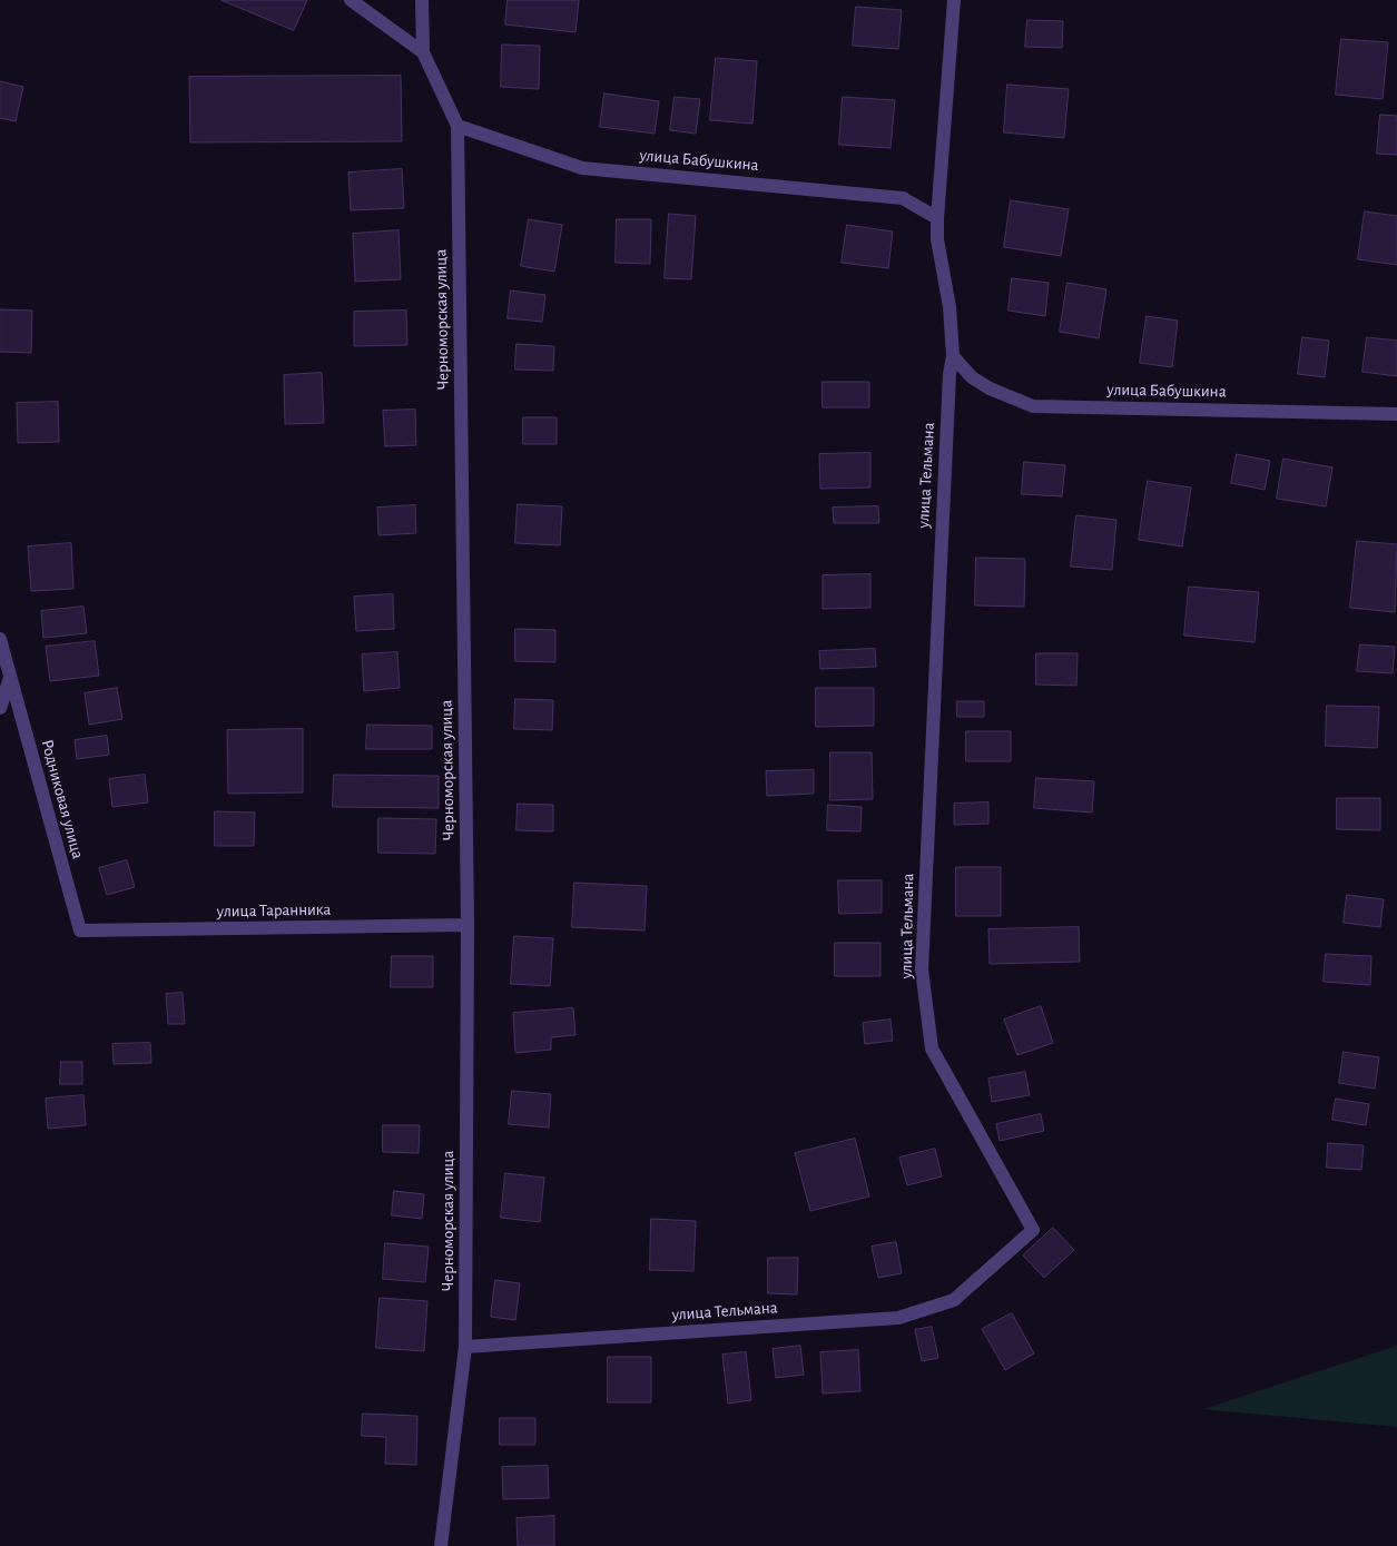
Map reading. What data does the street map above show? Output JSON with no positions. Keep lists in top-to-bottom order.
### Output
{
  "streets": {
    "street": [
      "улица Бабушкина",
      "Черноморская улица",
      "улица Тельмана",
      "Родниковая улица",
      "улица Таранника"
    ]
  },
  "crossings": [
    ["улица Бабушкина", "Черноморская улица"],
    ["улица Бабушкина", "улица Тельмана"],
    ["Черноморская улица", "улица Тельмана"],
    ["Черноморская улица", "улица Таранника"],
    ["Родниковая улица", "улица Таранника"]
  ]
}
